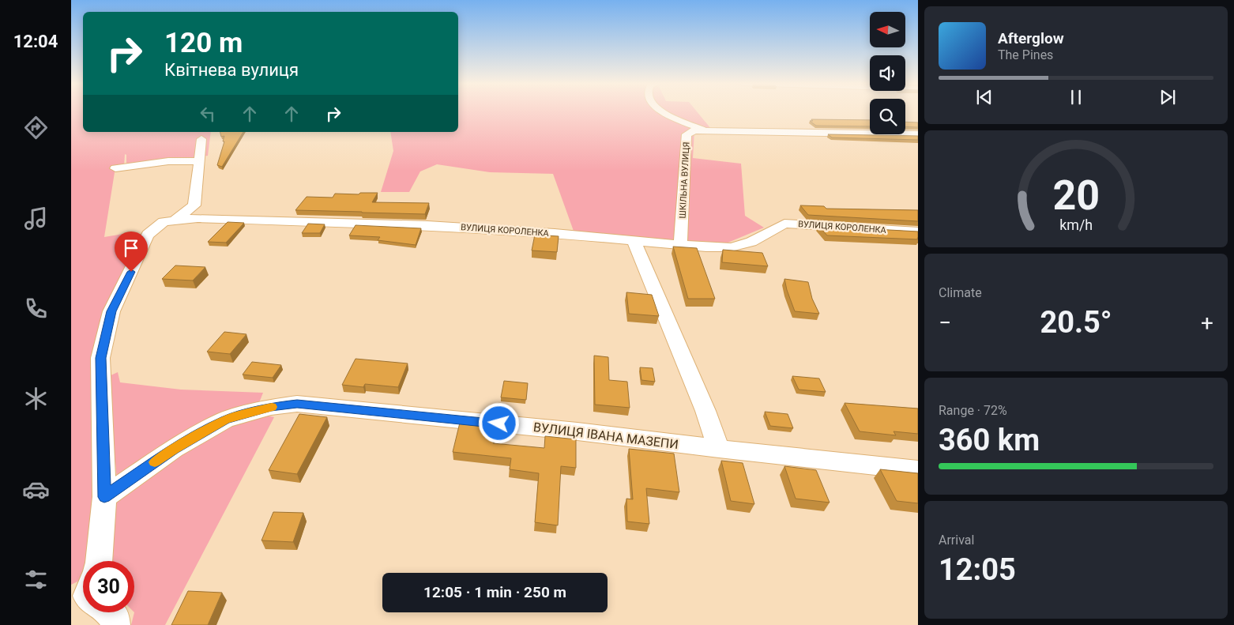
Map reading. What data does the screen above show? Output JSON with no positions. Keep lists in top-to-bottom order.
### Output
{
  "streets": {
    "street": ["ШКІЛЬНА ВУЛИЦЯ", "ВУЛИЦЯ КОРОЛЕНКА", "ВУЛИЦЯ ІВАНА МАЗЕПИ"]
  },
  "crossings": [
    ["ШКІЛЬНА ВУЛИЦЯ", "ВУЛИЦЯ КОРОЛЕНКА"]
  ],
  "north": "left",
  "page": {
    "tabs": "12:04",
    "turn": ["120 m", "Квітнева вулиця"],
    "song": ["Afterglow", "The Pines"],
    "tile": [
      "Climate",
      ["Range · 72%", "360 km"],
      ["Arrival", "12:05"]
    ],
    "heat": ["−", "20.5°", "+"],
    "limit": "30",
    "trip": "12:05 · 1 min · 250 m",
    "gauge": ["20", "km/h"]
  }
}
